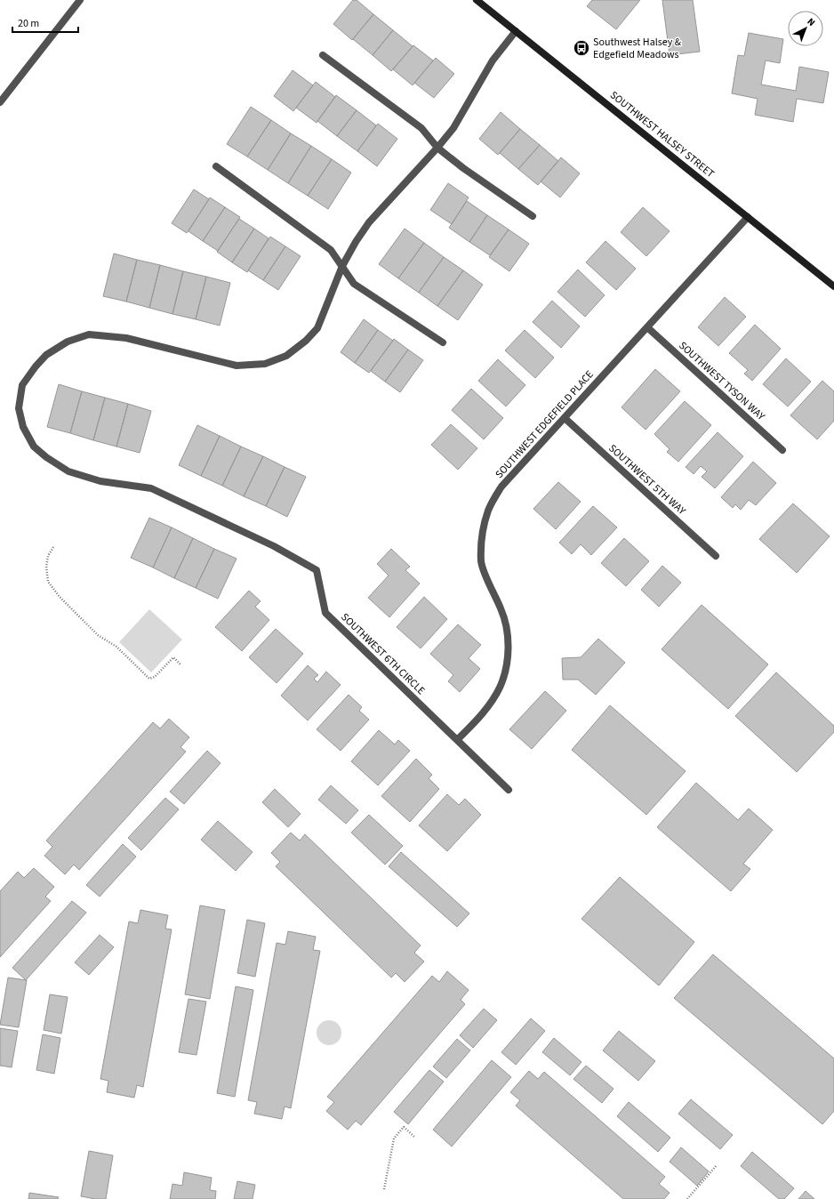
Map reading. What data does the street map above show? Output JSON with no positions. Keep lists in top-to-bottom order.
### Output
{
  "streets": {
    "street": [
      "SOUTHWEST HALSEY STREET",
      "SOUTHWEST TYSON WAY",
      "SOUTHWEST EDGEFIELD PLACE",
      "SOUTHWEST 5TH WAY",
      "SOUTHWEST 6TH CIRCLE"
    ]
  },
  "crossings": [
    ["SOUTHWEST HALSEY STREET", "SOUTHWEST EDGEFIELD PLACE"],
    ["SOUTHWEST TYSON WAY", "SOUTHWEST EDGEFIELD PLACE"],
    ["SOUTHWEST EDGEFIELD PLACE", "SOUTHWEST 5TH WAY"],
    ["SOUTHWEST EDGEFIELD PLACE", "SOUTHWEST 6TH CIRCLE"]
  ],
  "places": {
    "bus stop": ["Southwest Halsey & Edgefield Meadows"]
  },
  "scale_bar": "20 m",
  "north": "top right"
}
